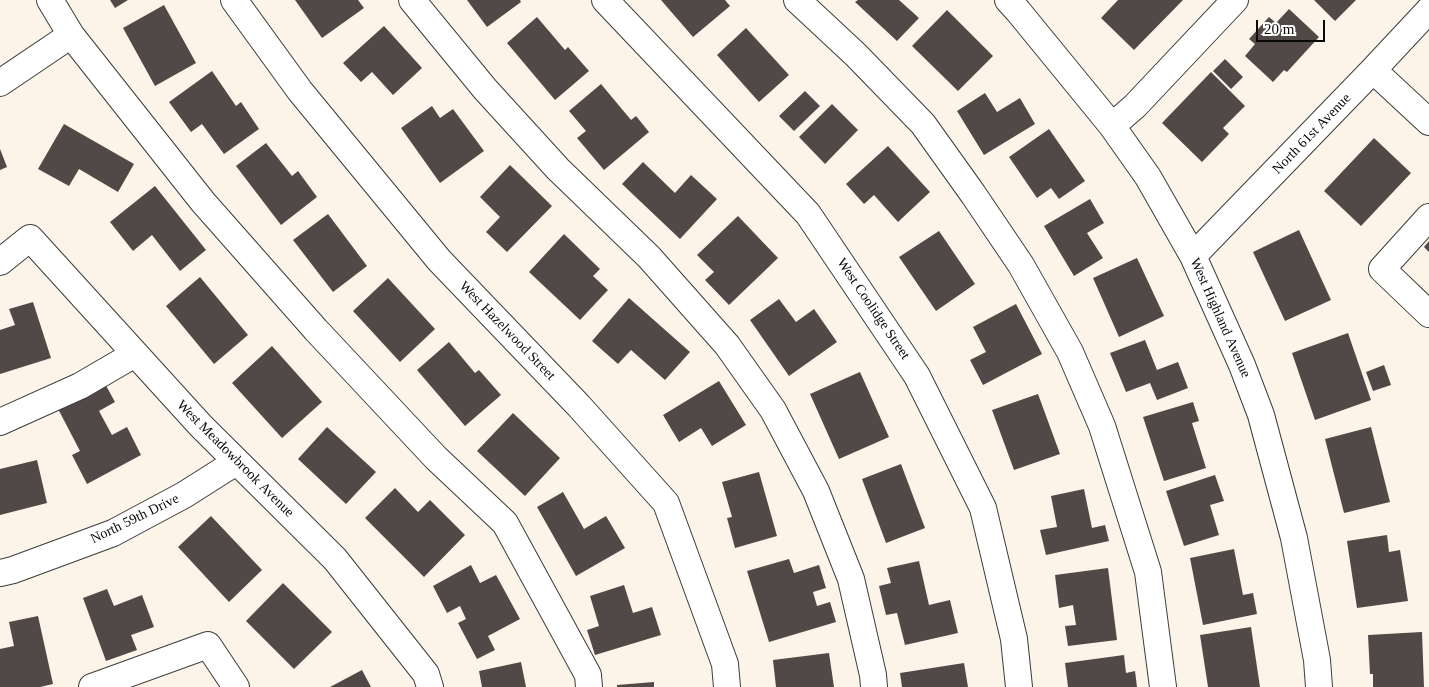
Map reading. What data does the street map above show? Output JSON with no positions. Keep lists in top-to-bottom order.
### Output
{
  "streets": {
    "street": [
      "North 61st Avenue",
      "West Coolidge Street",
      "West Highland Avenue",
      "West Hazelwood Street",
      "West Meadowbrook Avenue",
      "North 59th Drive"
    ]
  },
  "crossings": [
    ["North 61st Avenue", "West Highland Avenue"],
    ["West Meadowbrook Avenue", "North 59th Drive"]
  ],
  "scale_bar": "20 m"
}
